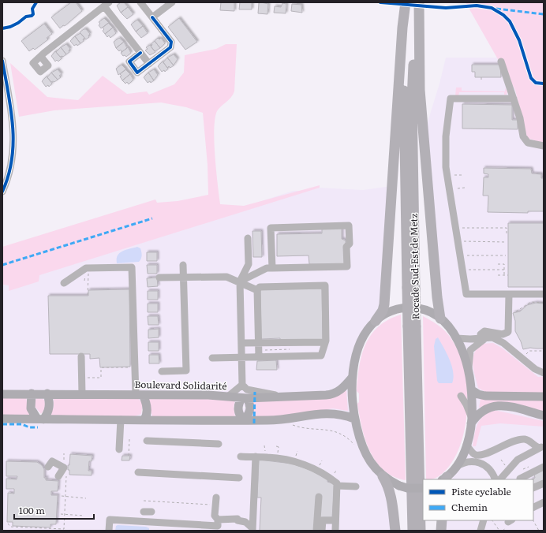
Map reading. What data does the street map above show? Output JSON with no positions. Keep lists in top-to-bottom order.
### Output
{
  "streets": {
    "highway": ["Rocade Sud-Est de Metz"],
    "main road": ["Boulevard Solidarité"]
  },
  "legend": ["Piste cyclable", "Chemin"],
  "scale_bar": "100 m"
}
